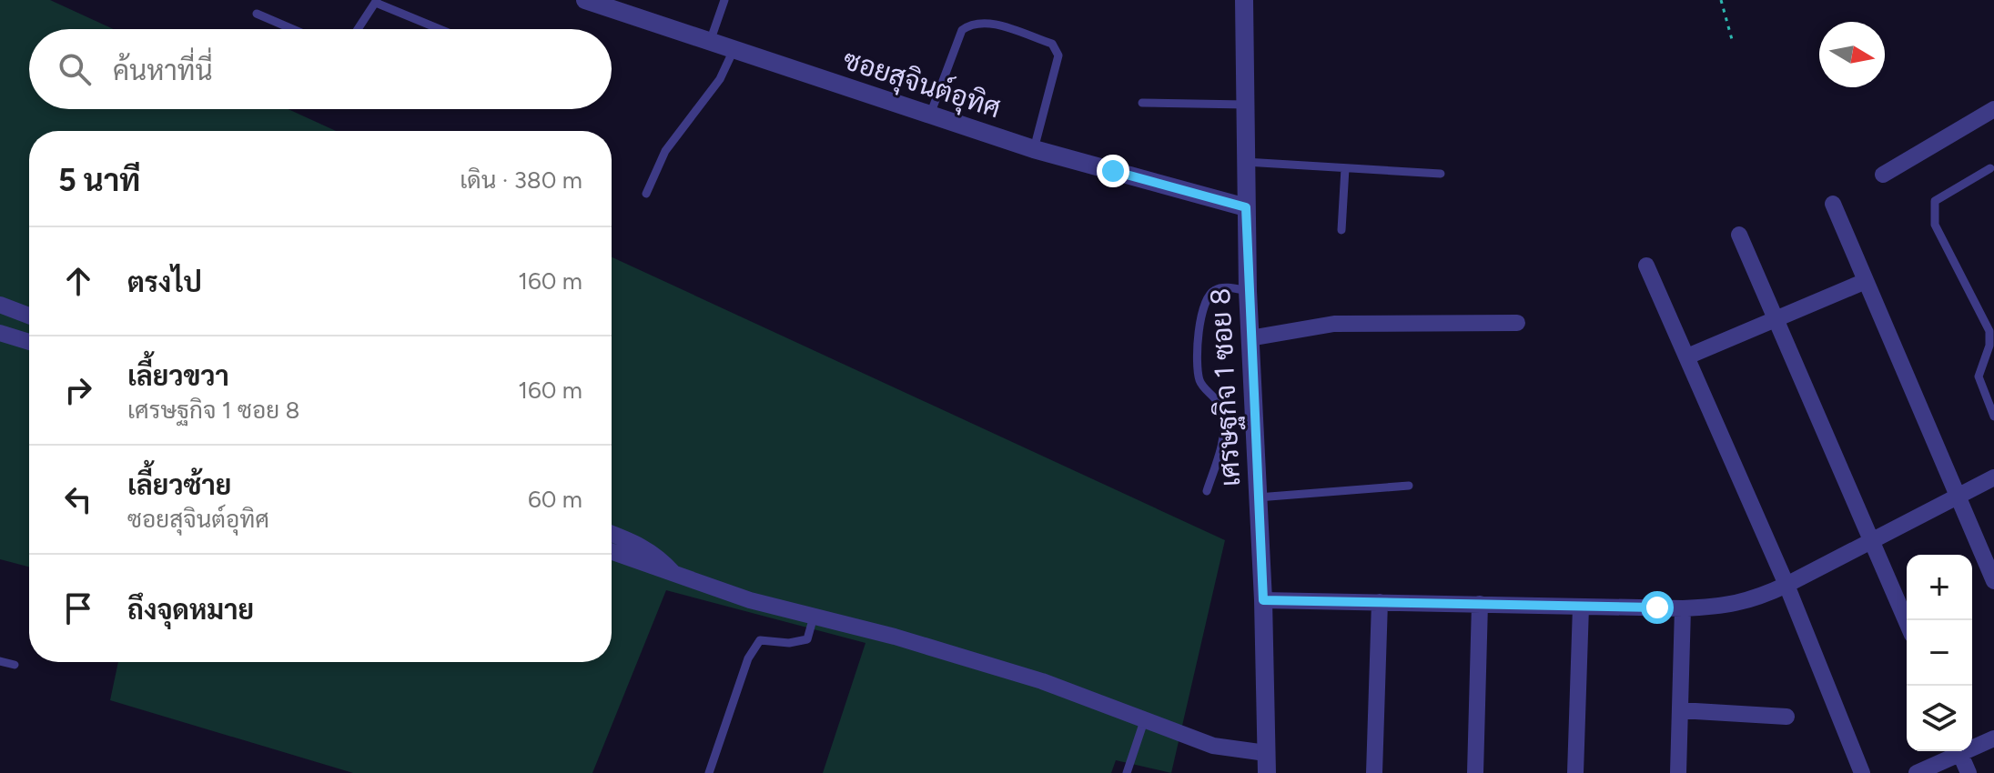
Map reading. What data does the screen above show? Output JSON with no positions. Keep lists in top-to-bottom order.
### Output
{
  "streets": {
    "street": ["ซอยสุจินต์อุทิศ", "เศรษฐกิจ 1 ซอย 8"]
  },
  "crossings": [
    ["ซอยสุจินต์อุทิศ", "เศรษฐกิจ 1 ซอย 8"]
  ],
  "north": "right",
  "page": {
    "search": "ค้นหาที่นี่",
    "heading": ["5 นาที", "เดิน · 380 m"],
    "list": [
      ["ตรงไป", "160 m"],
      ["เลี้ยวขวา", "เศรษฐกิจ 1 ซอย 8", "160 m"],
      ["เลี้ยวซ้าย", "ซอยสุจินต์อุทิศ", "60 m"],
      "ถึงจุดหมาย"
    ],
    "map_buttons": ["+", "−"]
  }
}
